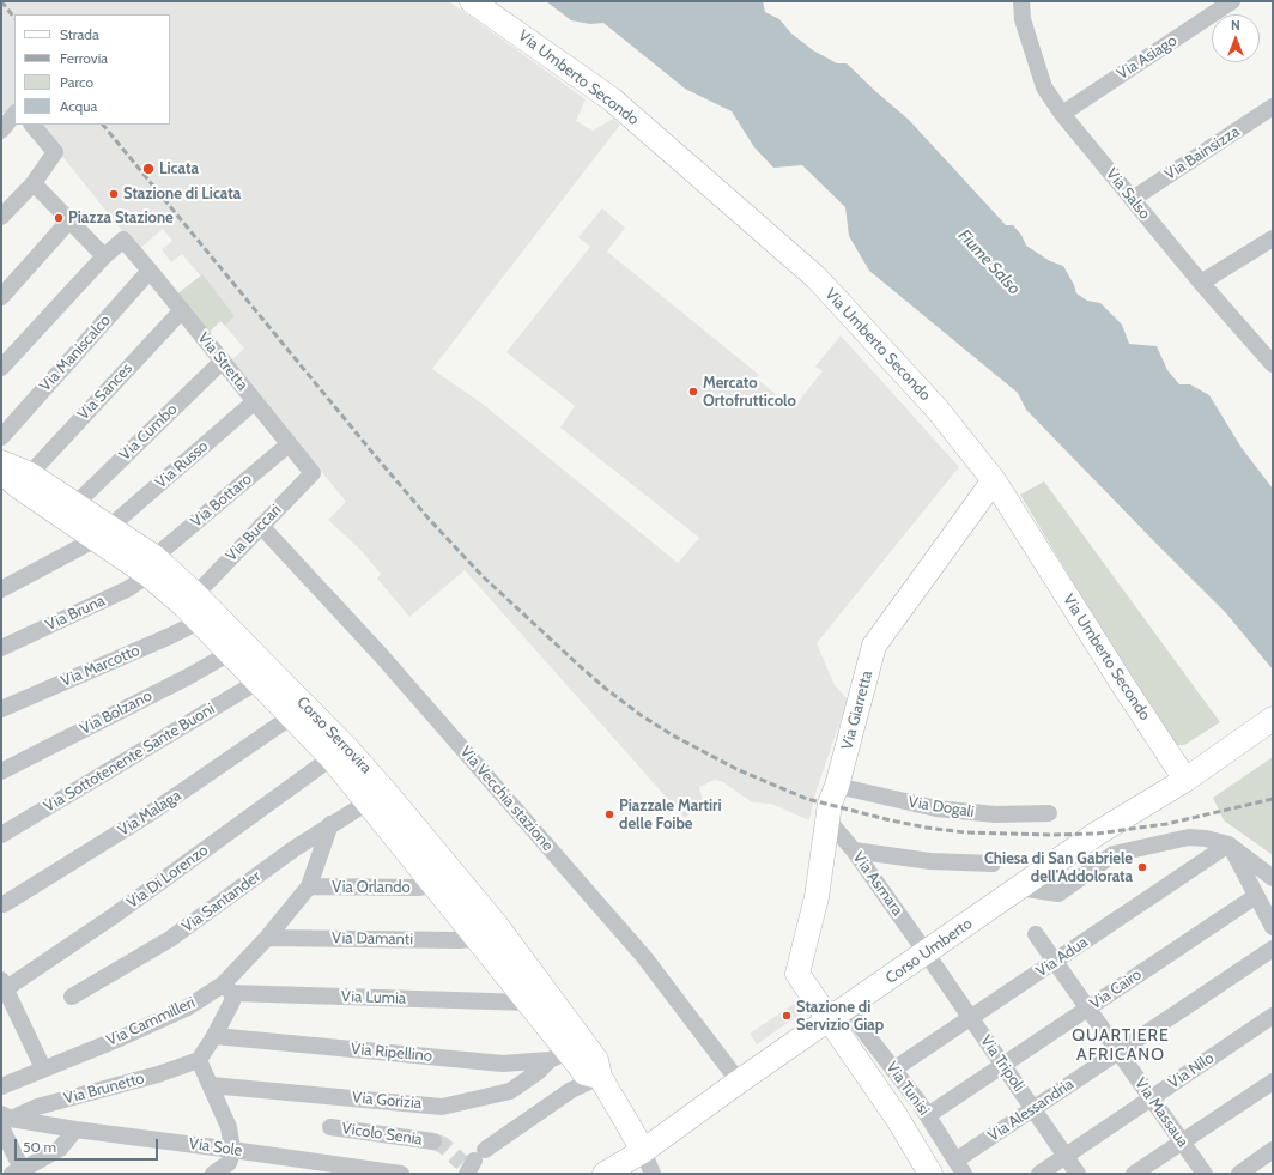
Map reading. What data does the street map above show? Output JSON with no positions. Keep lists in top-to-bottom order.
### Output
{
  "streets": {
    "main road": [
      "Via Umberto Secondo",
      "Via Giarretta",
      "Corso Serrovira",
      "Corso Umberto"
    ],
    "street": [
      "Via Asiago",
      "Via Bainsizza",
      "Via Salso",
      "Via Maniscalco",
      "Via Stretta",
      "Via Sances",
      "Via Cumbo",
      "Via Russo",
      "Via Bottaro",
      "Via Buccari",
      "Via Bruna",
      "Via Marcotto",
      "Via Bolzano",
      "Via Sottotenente Sante Buoni",
      "Via Vecchia stazione",
      "Via Dogali",
      "Via Malaga",
      "Via Di Lorenzo",
      "Via Asmara",
      "Via Orlando",
      "Via Santander",
      "Via Damanti",
      "Via Adua",
      "Via Cairo",
      "Via Lumia",
      "Via Cammilleri",
      "Via Ripellino",
      "Via Tripoli",
      "Via Nilo",
      "Via Brunetto",
      "Via Tunisi",
      "Via Gorizia",
      "Via Alessandria",
      "Via Massaua",
      "Vicolo Senia",
      "Via Sole"
    ]
  },
  "crossings": [
    ["Via Asiago", "Via Salso"],
    ["Via Umberto Secondo", "Via Giarretta"],
    ["Via Umberto Secondo", "Corso Umberto"],
    ["Via Bainsizza", "Via Salso"],
    ["Via Maniscalco", "Via Stretta"],
    ["Via Stretta", "Via Sances"],
    ["Via Stretta", "Via Cumbo"],
    ["Via Stretta", "Via Russo"],
    ["Via Stretta", "Via Bottaro"],
    ["Via Stretta", "Via Buccari"],
    ["Via Sances", "Corso Serrovira"],
    ["Via Cumbo", "Corso Serrovira"],
    ["Via Russo", "Corso Serrovira"],
    ["Via Bottaro", "Via Bruna"],
    ["Via Bottaro", "Corso Serrovira"],
    ["Via Buccari", "Via Marcotto"],
    ["Via Buccari", "Corso Serrovira"],
    ["Via Buccari", "Via Vecchia stazione"],
    ["Via Bruna", "Corso Serrovira"],
    ["Via Marcotto", "Corso Serrovira"],
    ["Via Giarretta", "Via Dogali"],
    ["Via Giarretta", "Via Asmara"],
    ["Via Giarretta", "Corso Umberto"],
    ["Via Giarretta", "Via Tunisi"],
    ["Via Bolzano", "Corso Serrovira"],
    ["Corso Serrovira", "Via Sottotenente Sante Buoni"],
    ["Corso Serrovira", "Via Malaga"],
    ["Corso Serrovira", "Via Di Lorenzo"],
    ["Corso Serrovira", "Via Orlando"],
    ["Corso Serrovira", "Via Santander"],
    ["Corso Serrovira", "Via Damanti"],
    ["Corso Serrovira", "Corso Umberto"],
    ["Corso Serrovira", "Via Lumia"],
    ["Corso Serrovira", "Via Ripellino"],
    ["Corso Serrovira", "Via Gorizia"],
    ["Via Vecchia stazione", "Corso Umberto"],
    ["Via Asmara", "Corso Umberto"],
    ["Via Asmara", "Via Tripoli"],
    ["Via Orlando", "Via Cammilleri"],
    ["Via Santander", "Via Cammilleri"],
    ["Via Damanti", "Via Cammilleri"],
    ["Corso Umberto", "Via Tripoli"],
    ["Corso Umberto", "Via Tunisi"],
    ["Via Adua", "Via Tripoli"],
    ["Via Adua", "Via Tunisi"],
    ["Via Adua", "Via Massaua"],
    ["Via Cairo", "Via Tripoli"],
    ["Via Cairo", "Via Tunisi"],
    ["Via Cairo", "Via Massaua"],
    ["Via Lumia", "Via Cammilleri"],
    ["Via Ripellino", "Via Gorizia"],
    ["Via Tripoli", "Via Nilo"],
    ["Via Tripoli", "Via Alessandria"],
    ["Via Nilo", "Via Massaua"],
    ["Via Brunetto", "Via Sole"],
    ["Via Tunisi", "Via Alessandria"],
    ["Via Alessandria", "Via Massaua"]
  ],
  "districts": ["QUARTIERE AFRICANO"],
  "water": ["Fiume Salso"],
  "places": [
    "Licata",
    "Stazione di Licata",
    "Piazza Stazione",
    "Mercato Ortofrutticolo",
    "Piazzale Martiri delle Foibe",
    "Chiesa di San Gabriele dell'Addolorata",
    "Stazione di Servizio Giap"
  ],
  "legend": [
    "Strada",
    "Ferrovia",
    "Parco",
    "Acqua"
  ],
  "scale_bar": "50 m",
  "north": "top"
}
